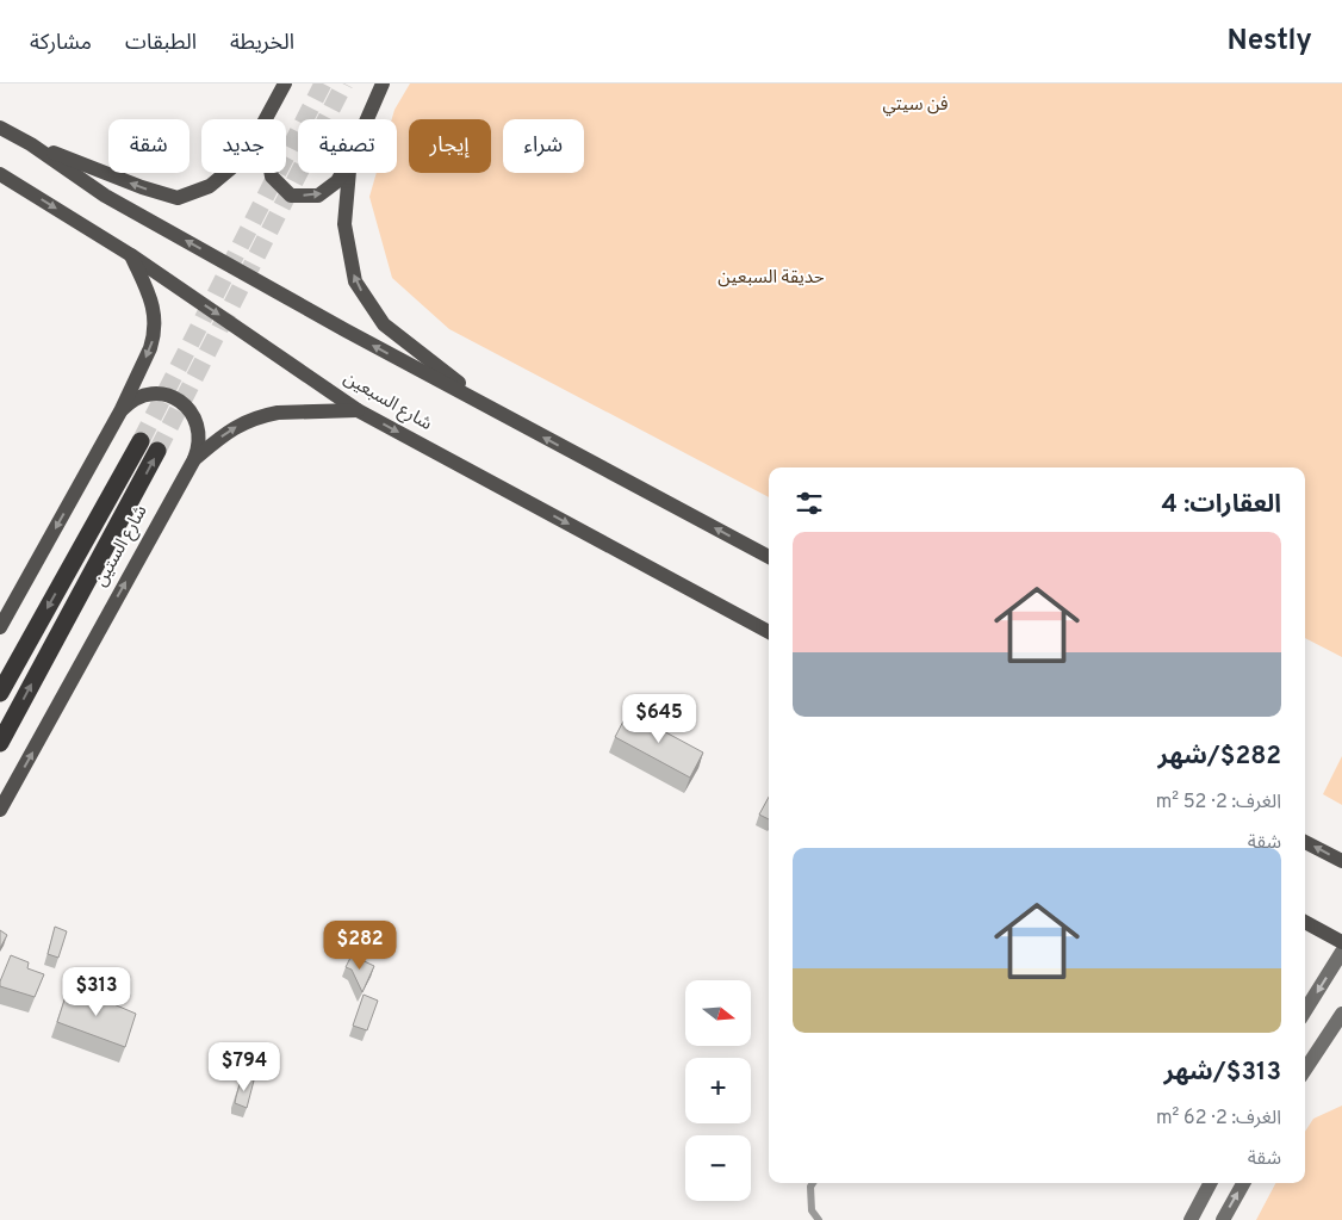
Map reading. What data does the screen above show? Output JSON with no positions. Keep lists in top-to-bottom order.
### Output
{
  "streets": {
    "highway": ["شارع الستين"],
    "main road": ["شارع السبعين"]
  },
  "crossings": [
    ["شارع السبعين", "شارع الستين"]
  ],
  "parks": ["فن سيتي", "حديقة السبعين"],
  "north": "right",
  "page": {
    "header": "Nestly",
    "nav": ["الخريطة", "الطبقات", "مشاركة"],
    "chip": [
      "شراء",
      "إيجار",
      "تصفية",
      "جديد",
      "شقة"
    ],
    "heading": "العقارات: 4",
    "list": [
      {
        "name": "$282/شهر",
        "note": "الغرف: 2 · 52 m² · شقة"
      },
      {
        "name": "$313/شهر",
        "note": "الغرف: 2 · 62 m² · شقة"
      }
    ],
    "price": [
      "$645",
      "$282",
      "$313",
      "$794"
    ],
    "map_buttons": ["+", "−"]
  }
}
